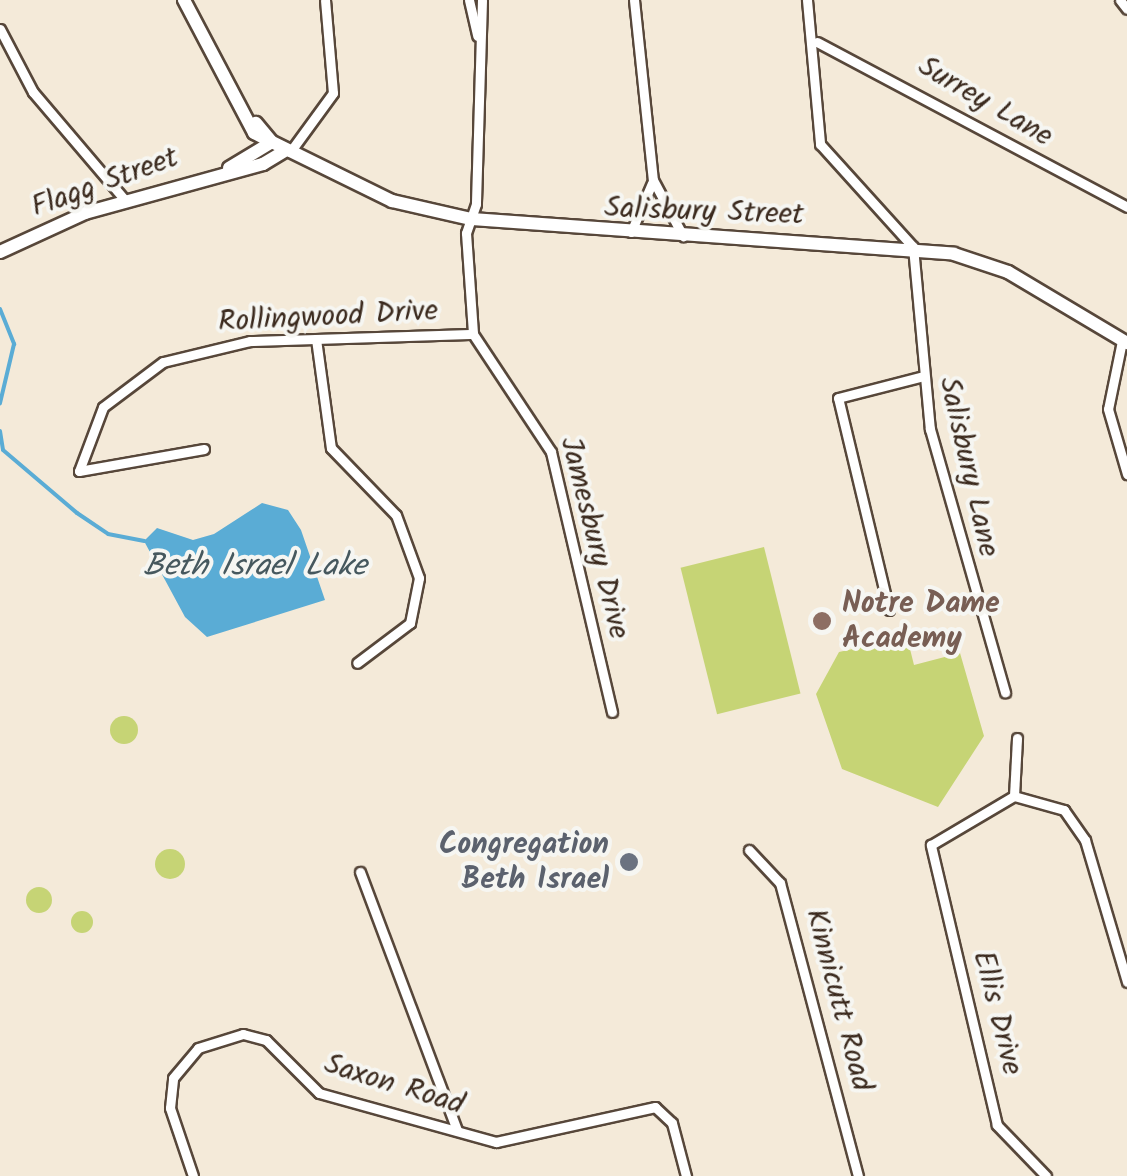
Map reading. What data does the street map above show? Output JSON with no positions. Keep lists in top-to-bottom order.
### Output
{
  "streets": {
    "main road": ["Flagg Street", "Salisbury Street"],
    "street": [
      "Surrey Lane",
      "Rollingwood Drive",
      "Salisbury Lane",
      "Jamesbury Drive",
      "Kinnicutt Road",
      "Ellis Drive",
      "Saxon Road"
    ]
  },
  "crossings": [
    ["Flagg Street", "Salisbury Street"],
    ["Salisbury Street", "Salisbury Lane"],
    ["Rollingwood Drive", "Jamesbury Drive"]
  ],
  "water": ["Beth Israel Lake"],
  "places": ["Notre Dame Academy", "Congregation Beth Israel"]
}
